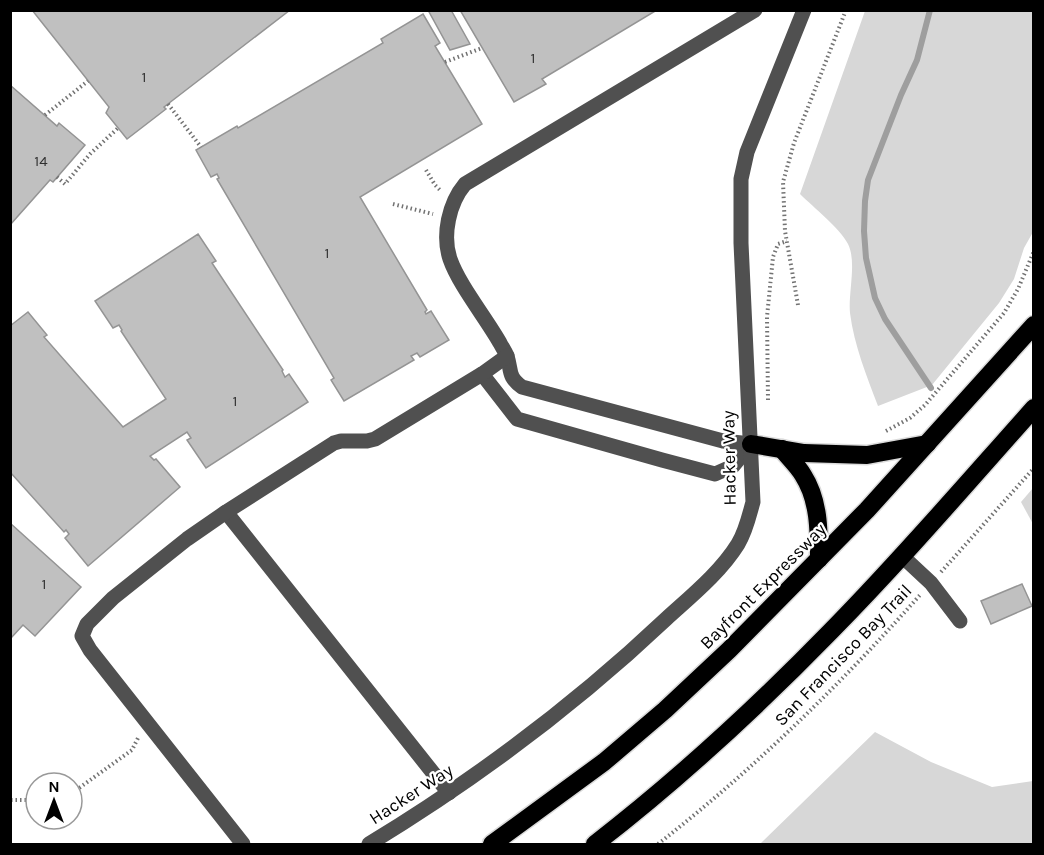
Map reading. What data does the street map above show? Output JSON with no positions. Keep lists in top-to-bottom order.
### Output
{
  "streets": {
    "highway": ["Bayfront Expressway"],
    "lane": ["Hacker Way"],
    "path": ["San Francisco Bay Trail"]
  },
  "house_numbers": [
    "1",
    "1",
    "14",
    "1",
    "1",
    "1"
  ],
  "north": "top"
}
